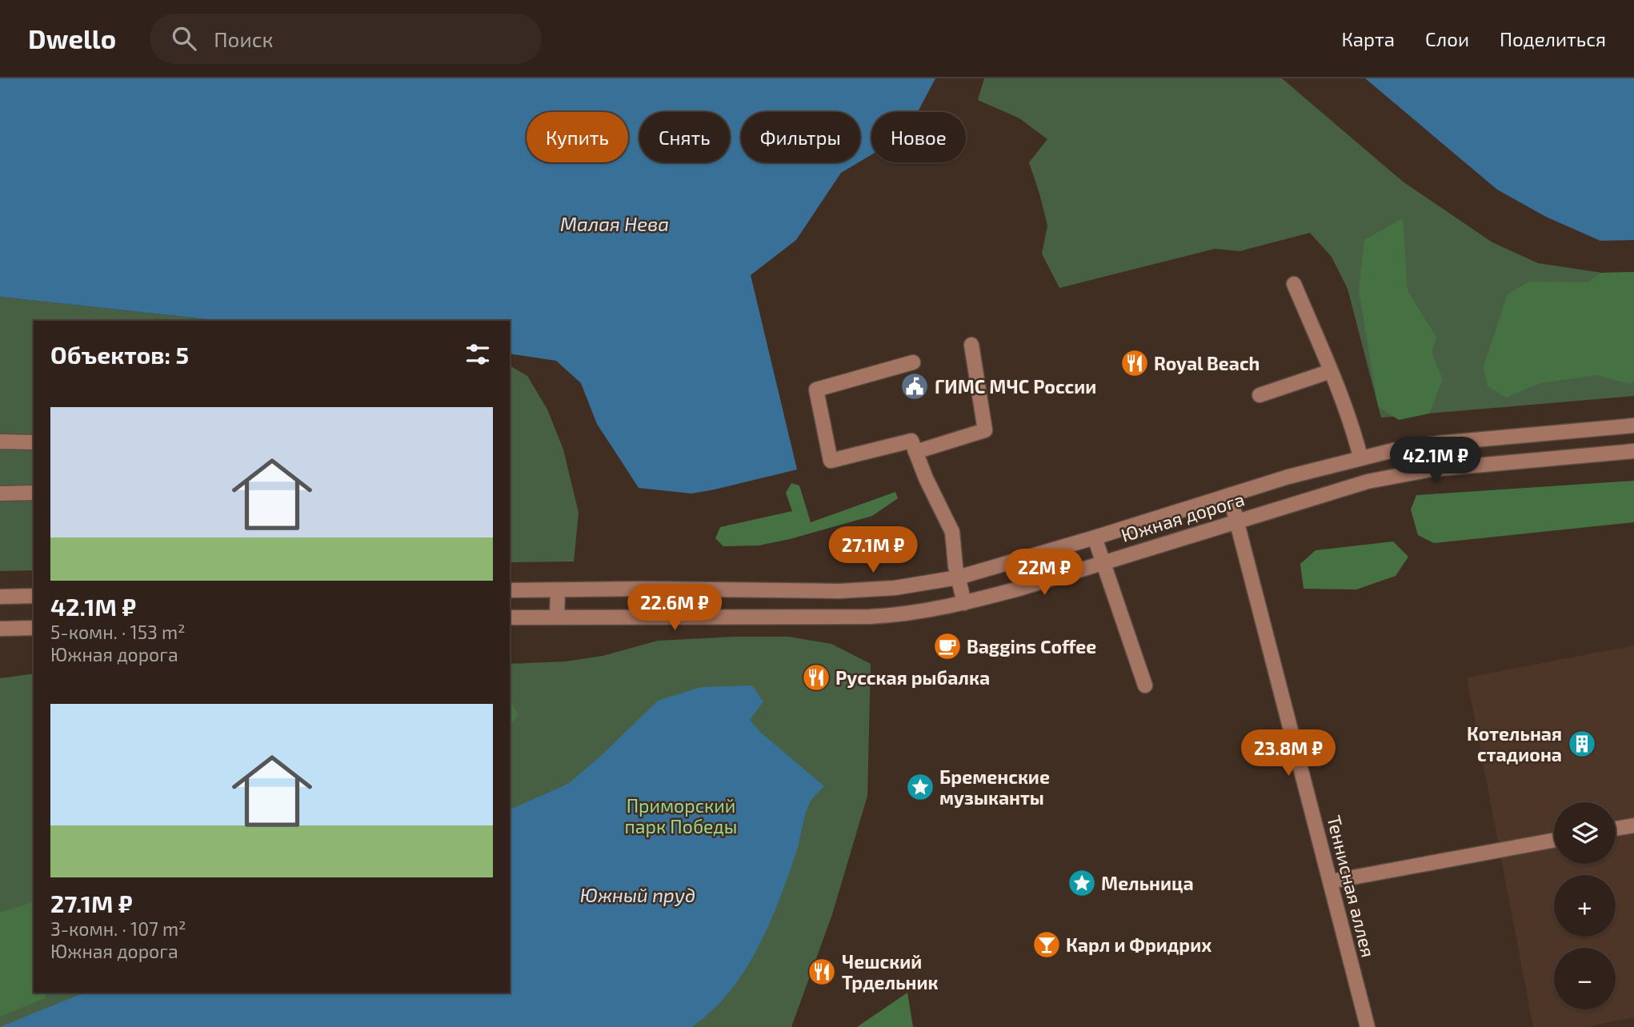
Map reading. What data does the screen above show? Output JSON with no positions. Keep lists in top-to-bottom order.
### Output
{
  "streets": {
    "street": ["Южная дорога", "Теннисная аллея"]
  },
  "crossings": [
    ["Южная дорога", "Теннисная аллея"]
  ],
  "water": ["Малая Нева", "Южный пруд"],
  "parks": ["Приморский парк Победы"],
  "places": {
    "restaurant": ["Royal Beach", "Русская рыбалка", "Чешский Трдельник"],
    "public building": ["ГИМС МЧС России"],
    "cafe": ["Baggins Coffee"],
    "building": ["Котельная стадиона"],
    "place": ["Бременские музыканты", "Мельница"],
    "bar": ["Карл и Фридрих"]
  },
  "page": {
    "header": "Dwello",
    "search": "Поиск",
    "nav": ["Карта", "Слои", "Поделиться"],
    "chip": [
      "Купить",
      "Снять",
      "Фильтры",
      "Новое"
    ],
    "heading": "Объектов: 5",
    "list": [
      {
        "name": "42.1M ₽",
        "note": "5-комн. · 153 m² · Южная дорога"
      },
      {
        "name": "27.1M ₽",
        "note": "3-комн. · 107 m² · Южная дорога"
      }
    ],
    "price": [
      "42.1M ₽",
      "27.1M ₽",
      "22M ₽",
      "22.6M ₽",
      "23.8M ₽"
    ],
    "map_buttons": ["+", "−"]
  }
}
